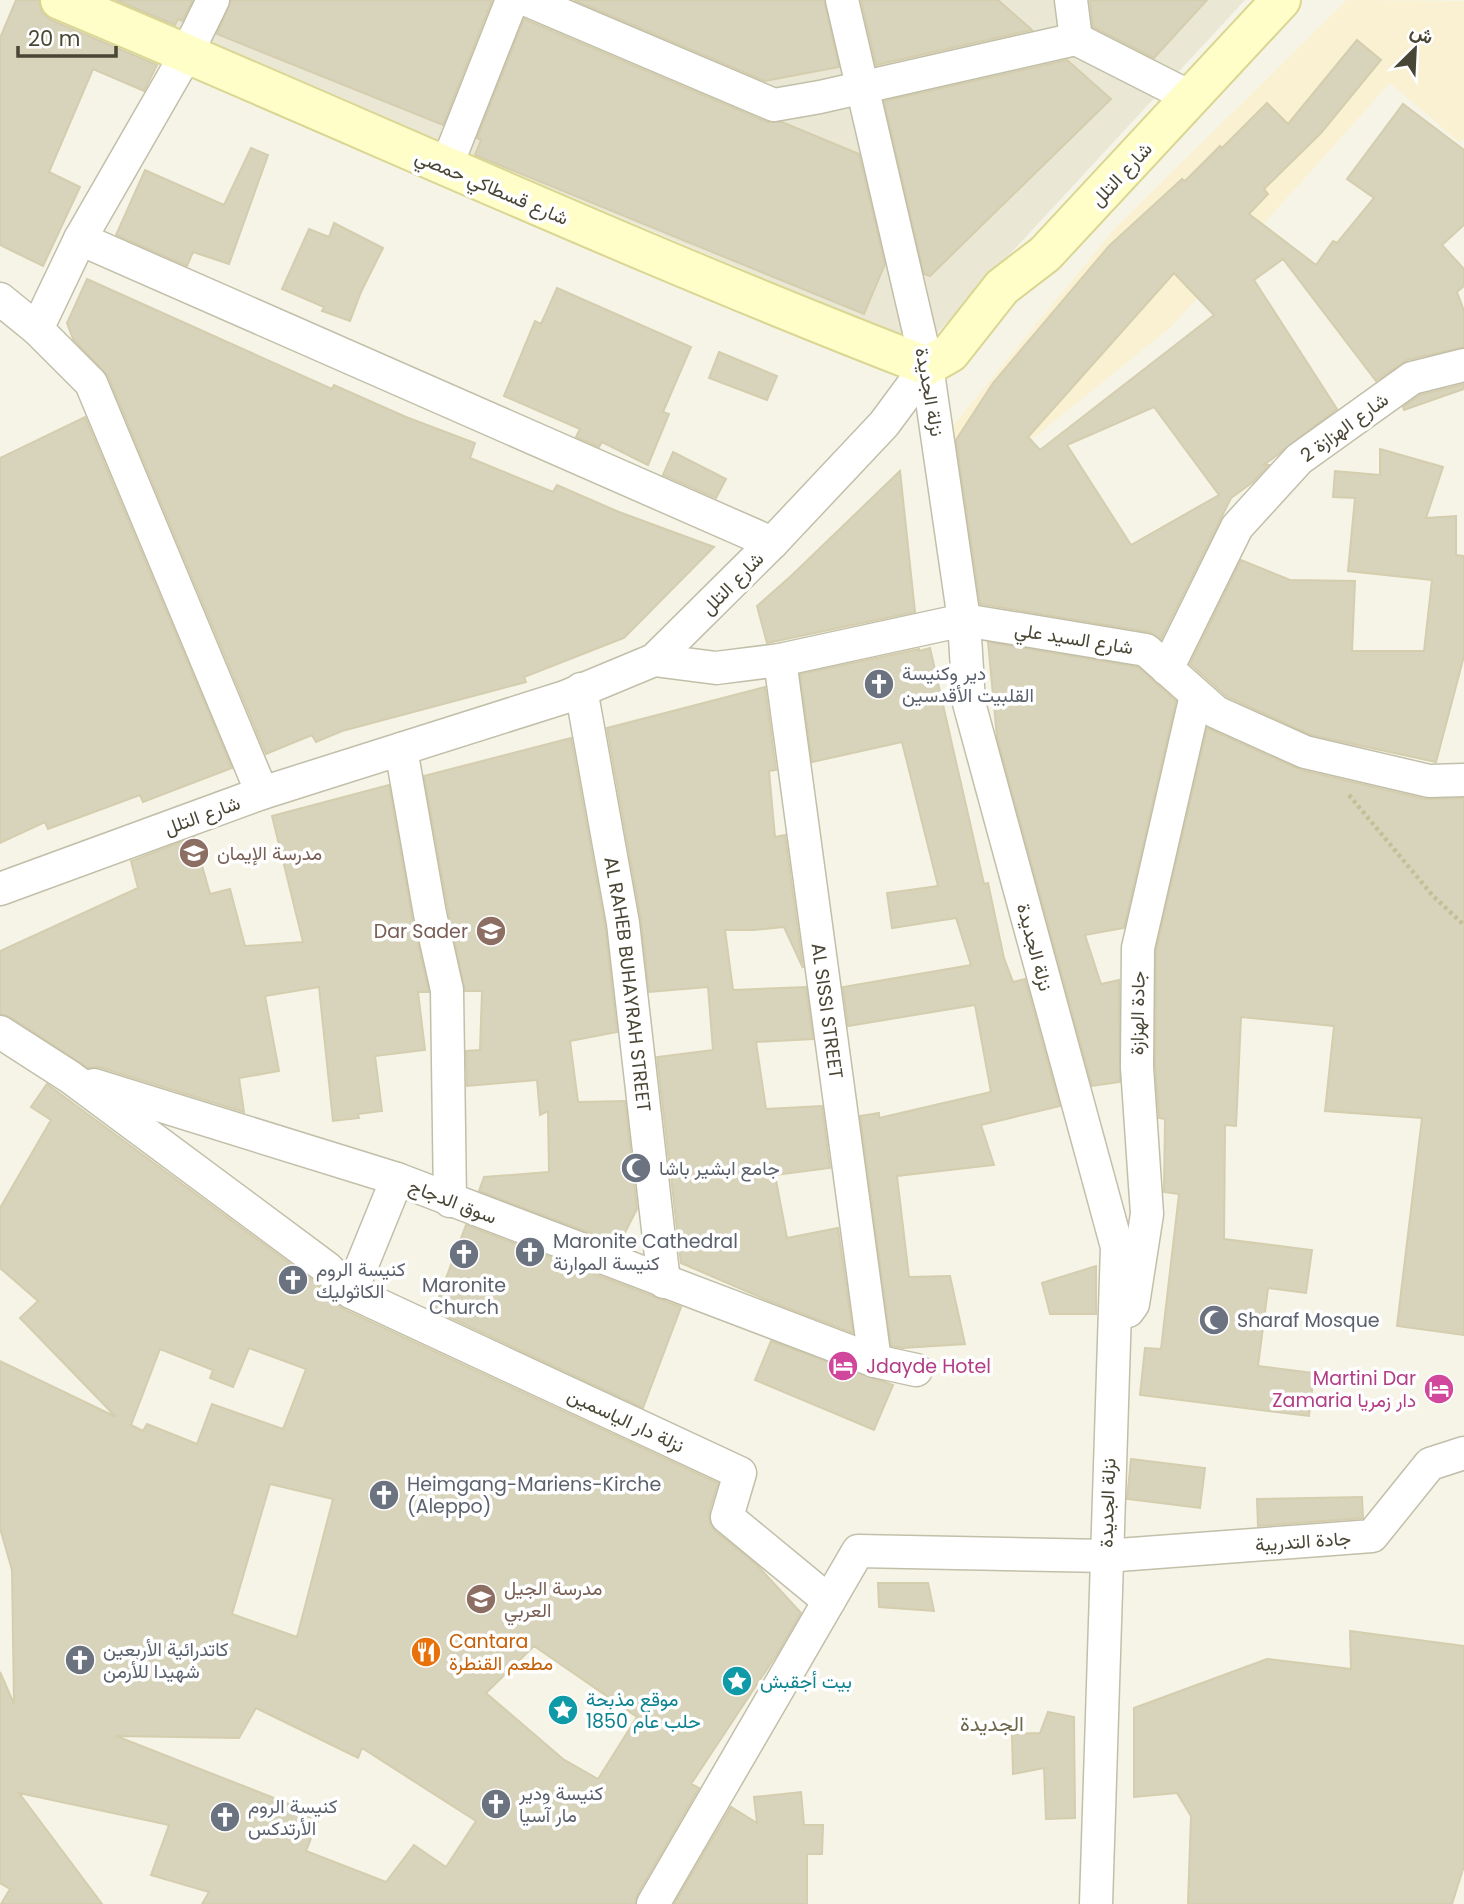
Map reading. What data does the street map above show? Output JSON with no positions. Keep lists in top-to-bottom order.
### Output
{
  "streets": {
    "main road": ["شارع التلل", "شارع قسطاكي حمصي"],
    "street": [
      "نزلة الجديدة",
      "شارع الهزازة 2",
      "شارع السيد علي",
      "AL RAHEB BUHAYRAH STREET",
      "AL SISSI STREET",
      "جادة الهزازة",
      "سوق الدجاج",
      "نزلة دار الياسمين",
      "جادة التدريبة"
    ]
  },
  "crossings": [
    ["شارع التلل", "شارع قسطاكي حمصي"],
    ["شارع التلل", "نزلة الجديدة"],
    ["شارع التلل", "شارع السيد علي"],
    ["شارع التلل", "AL RAHEB BUHAYRAH STREET"],
    ["شارع قسطاكي حمصي", "نزلة الجديدة"],
    ["نزلة الجديدة", "شارع السيد علي"],
    ["نزلة الجديدة", "جادة الهزازة"],
    ["نزلة الجديدة", "جادة التدريبة"],
    ["شارع الهزازة 2", "شارع السيد علي"],
    ["شارع السيد علي", "AL SISSI STREET"],
    ["شارع السيد علي", "جادة الهزازة"],
    ["AL RAHEB BUHAYRAH STREET", "سوق الدجاج"],
    ["AL SISSI STREET", "سوق الدجاج"],
    ["سوق الدجاج", "نزلة دار الياسمين"],
    ["نزلة دار الياسمين", "جادة التدريبة"]
  ],
  "districts": ["الجديدة"],
  "places": {
    "church": [
      "دير وكنيسة القلبيت الأقدسين",
      "Maronite Cathedral كنيسة الموارنة",
      "Maronite Church",
      "كنيسة الروم الكاثوليك",
      "Heimgang-Mariens-Kirche (Aleppo)",
      "كاتدرائية الأربعين شهيدا للأرمن",
      "كنيسة ودير مار آسيا",
      "كنيسة الروم الأرتدكس"
    ],
    "school or university": ["مدرسة الإيمان", "Dar Sader", "مدرسة الجيل العربي"],
    "mosque": ["جامع ابشير باشا", "Sharaf Mosque"],
    "hotel": ["Jdayde Hotel", "Martini Dar Zamaria دار زمريا"],
    "restaurant": ["Cantara مطعم القنطرة"],
    "place": ["بيت أجقبش", "موقع مذبحة حلب عام 1850"]
  },
  "scale_bar": "20 m",
  "north": "top right"
}
